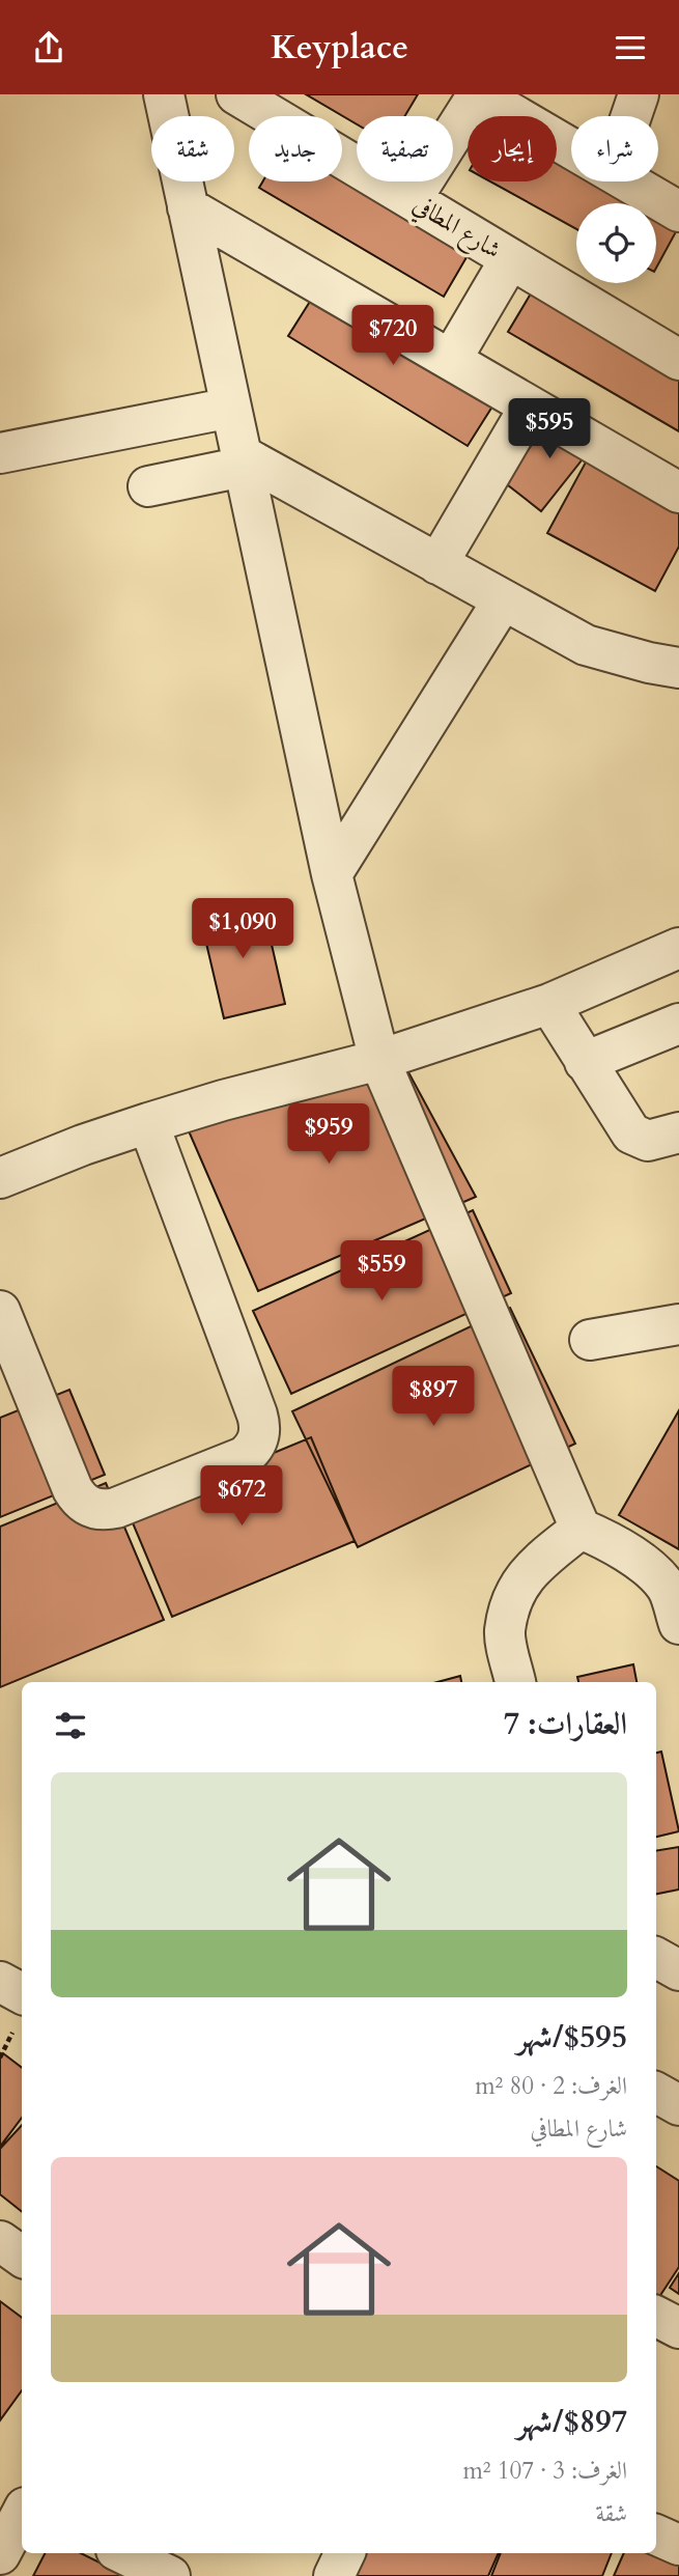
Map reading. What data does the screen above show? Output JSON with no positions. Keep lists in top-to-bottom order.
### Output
{
  "streets": {
    "street": ["شارع المطافي"]
  },
  "page": {
    "header": "Keyplace",
    "chip": [
      "شراء",
      "إيجار",
      "تصفية",
      "جديد",
      "شقة"
    ],
    "price": [
      "$720",
      "$595",
      "$1,090",
      "$959",
      "$559",
      "$897",
      "$672"
    ],
    "heading": "العقارات: 7",
    "list": [
      {
        "name": "$595/شهر",
        "note": "الغرف: 2 · 80 m² · شارع المطافي"
      },
      {
        "name": "$897/شهر",
        "note": "الغرف: 3 · 107 m² · شقة"
      }
    ]
  }
}
